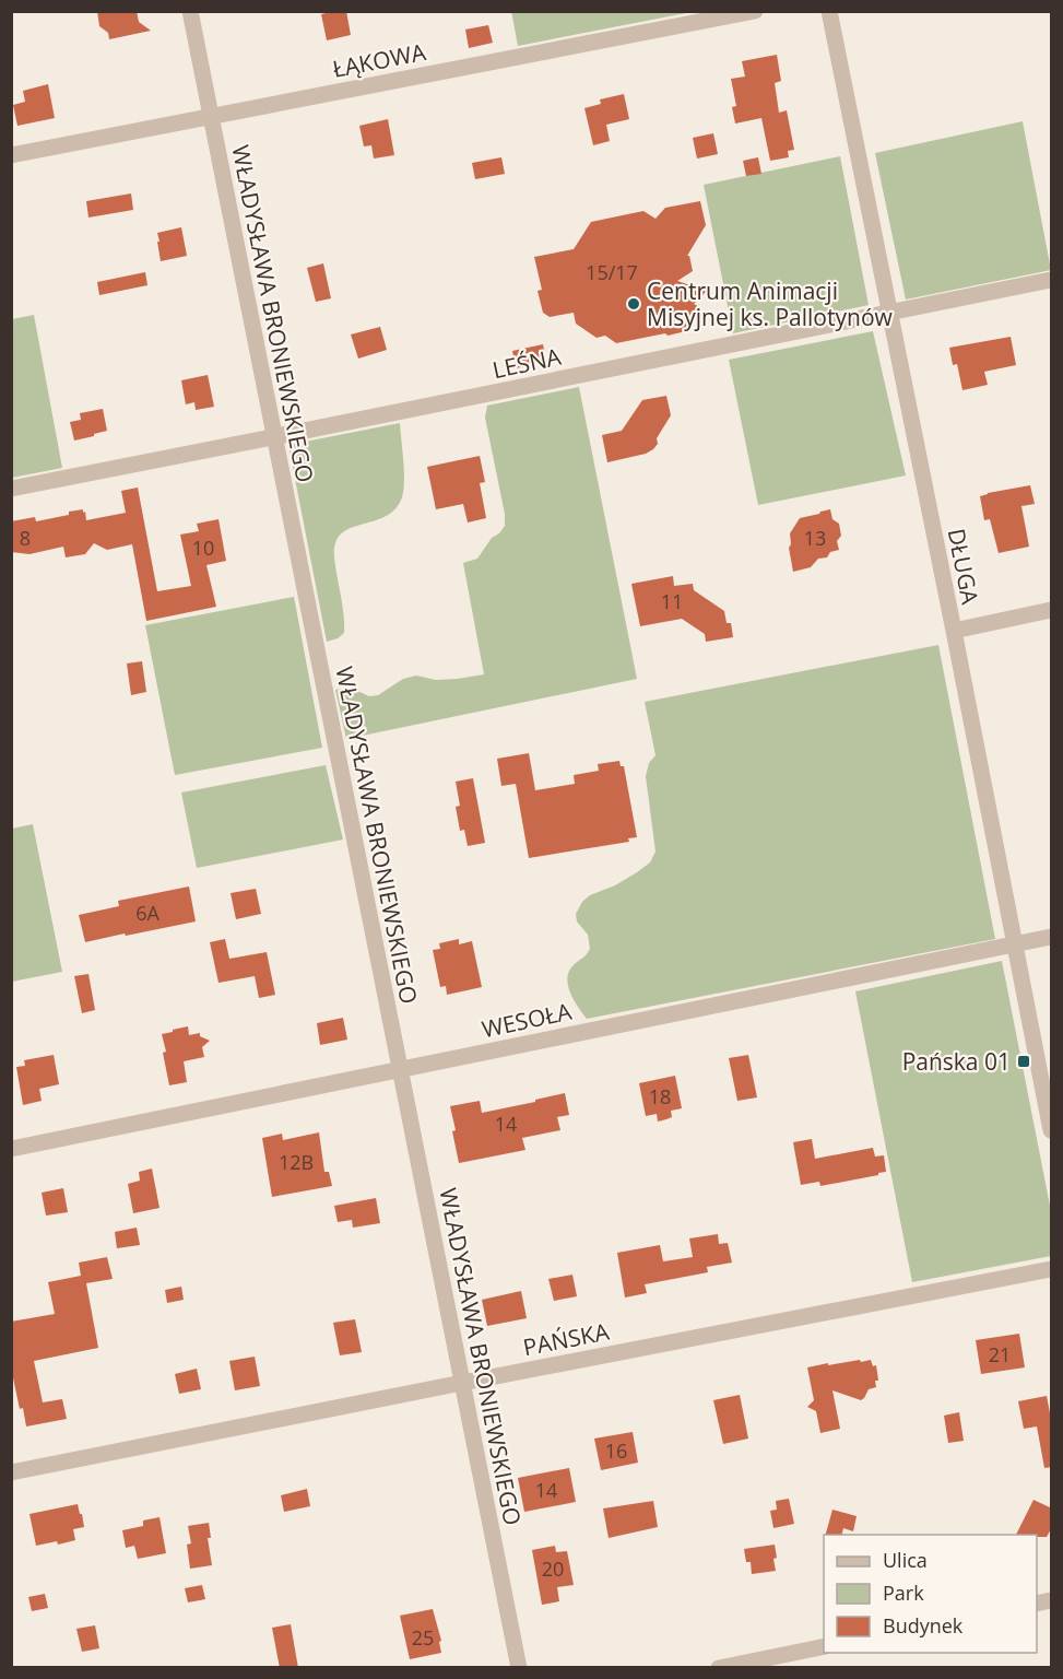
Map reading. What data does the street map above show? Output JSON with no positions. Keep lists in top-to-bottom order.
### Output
{
  "streets": {
    "street": [
      "ŁĄKOWA",
      "WŁADYSŁAWA BRONIEWSKIEGO",
      "LEŚNA",
      "DŁUGA",
      "WESOŁA",
      "PAŃSKA"
    ]
  },
  "crossings": [
    ["ŁĄKOWA", "WŁADYSŁAWA BRONIEWSKIEGO"],
    ["WŁADYSŁAWA BRONIEWSKIEGO", "LEŚNA"],
    ["WŁADYSŁAWA BRONIEWSKIEGO", "WESOŁA"],
    ["WŁADYSŁAWA BRONIEWSKIEGO", "PAŃSKA"],
    ["LEŚNA", "DŁUGA"],
    ["DŁUGA", "WESOŁA"]
  ],
  "places": {
    "other": ["Centrum Animacji Misyjnej ks. Pallotynów"],
    "transit": ["Pańska 01"]
  },
  "house_numbers": [
    "15/17",
    "8",
    "13",
    "10",
    "11",
    "6A",
    "18",
    "14",
    "12B",
    "21",
    "16",
    "14",
    "20",
    "25"
  ],
  "legend": ["Ulica", "Park", "Budynek"]
}
